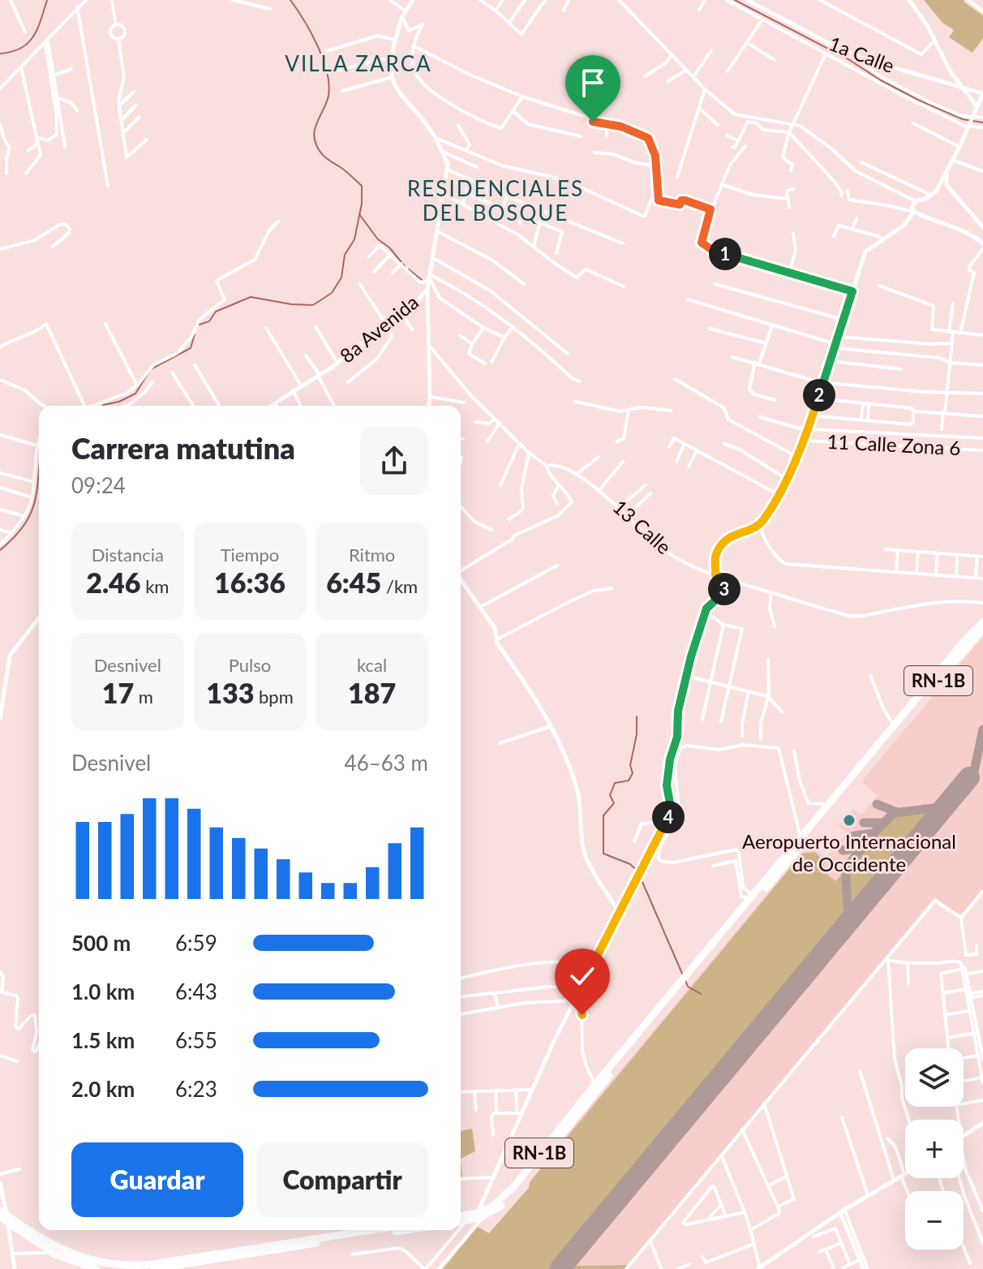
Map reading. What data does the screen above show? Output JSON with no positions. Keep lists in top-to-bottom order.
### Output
{
  "streets": {
    "highway": ["RN-1B"],
    "street": [
      "1a Calle",
      "8a Avenida",
      "11 Calle Zona 6",
      "13 Calle"
    ]
  },
  "districts": ["VILLA ZARCA", "RESIDENCIALES DEL BOSQUE"],
  "places": ["Aeropuerto Internacional de Occidente"],
  "page": {
    "pins": [
      "1",
      "2",
      "3",
      "4"
    ],
    "heading": ["Carrera matutina", "09:24"],
    "stats": [
      ["Distancia", "2.46 km"],
      ["Tiempo", "16:36"],
      ["Ritmo", "6:45 /km"],
      ["Desnivel", "17 m"],
      ["Pulso", "133 bpm"],
      ["kcal", "187"]
    ],
    "chart": ["Desnivel", "46–63 m"],
    "list": [
      {
        "name": "500 m",
        "note": "6:59"
      },
      {
        "name": "1.0 km",
        "note": "6:43"
      },
      {
        "name": "1.5 km",
        "note": "6:55"
      },
      {
        "name": "2.0 km",
        "note": "6:23"
      }
    ],
    "map_buttons": ["+", "−"],
    "buttons": ["Guardar", "Compartir"]
  }
}
